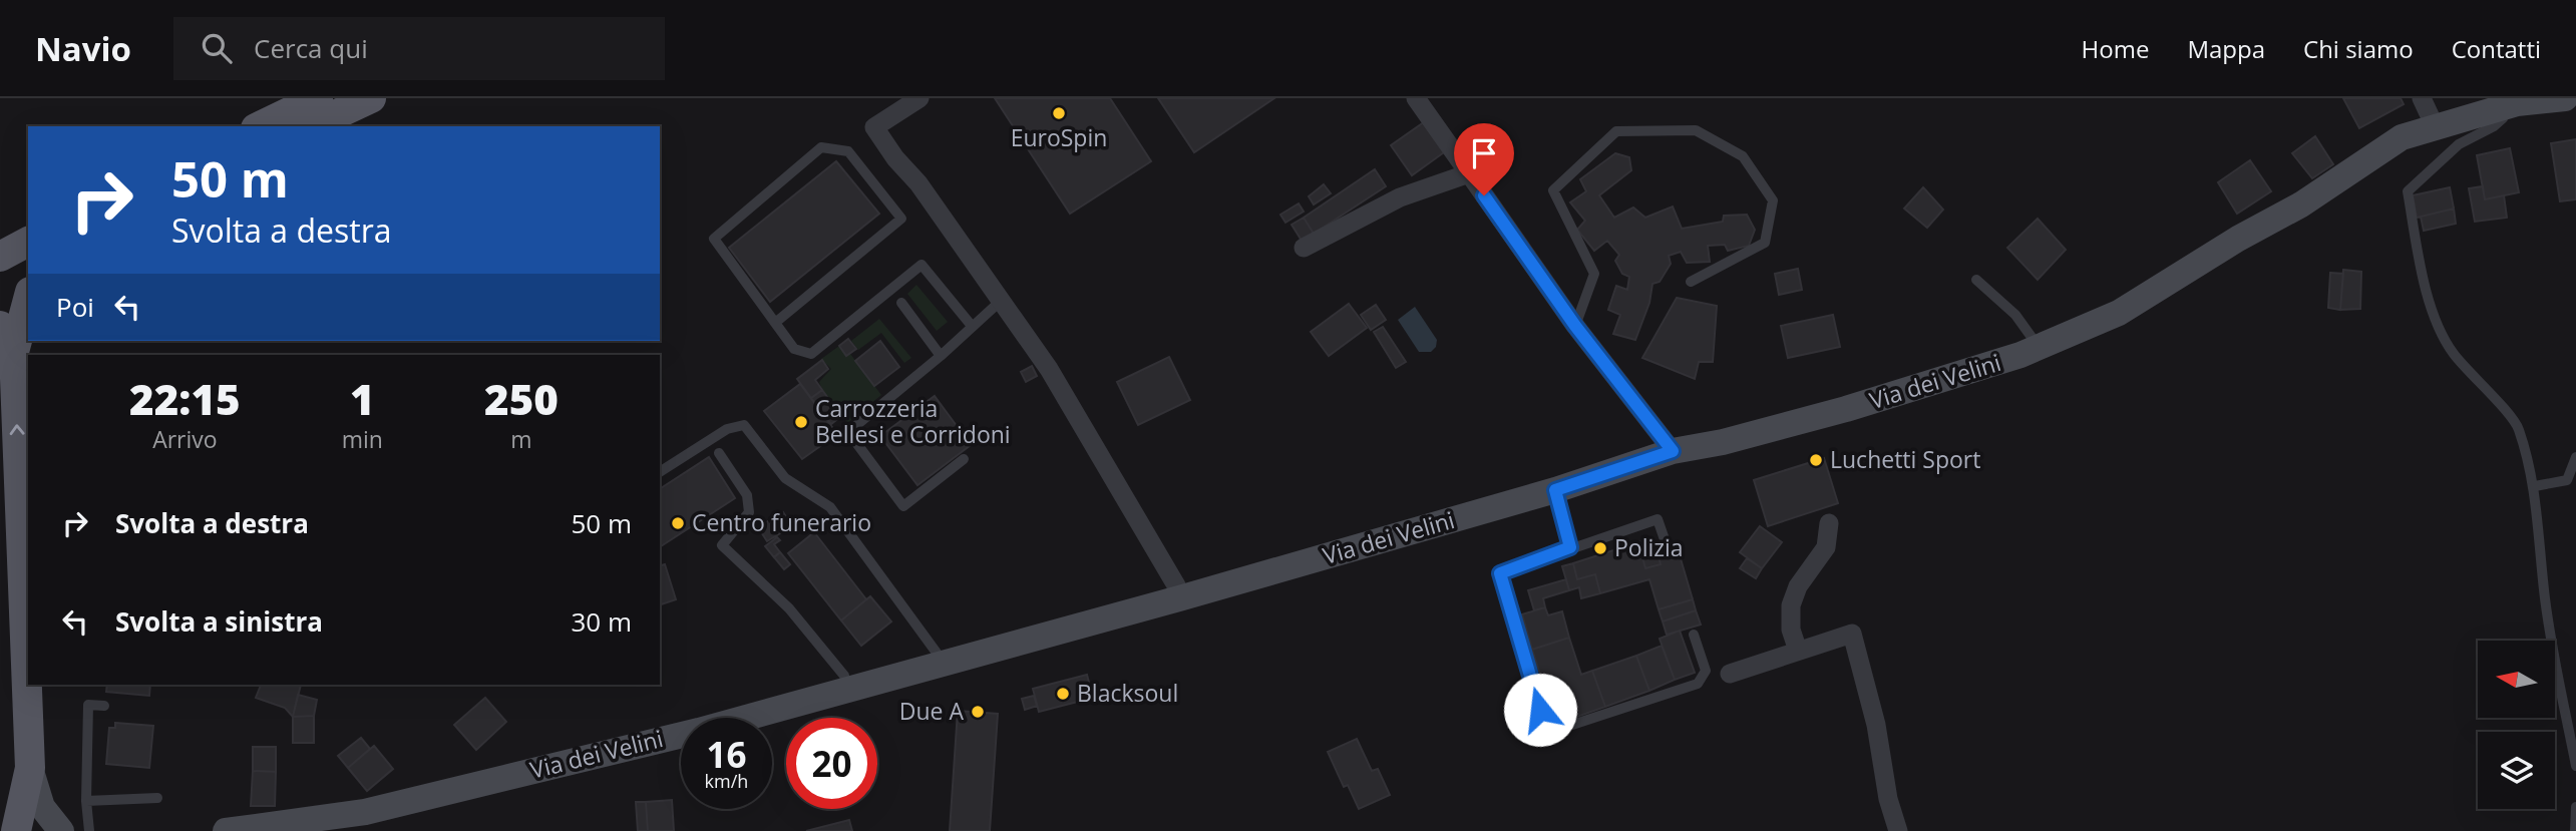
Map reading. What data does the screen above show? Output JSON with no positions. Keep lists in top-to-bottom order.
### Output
{
  "streets": {
    "street": ["Via dei Velini"]
  },
  "places": [
    "EuroSpin",
    "Carrozzeria Bellesi e Corridoni",
    "Luchetti Sport",
    "Centro funerario",
    "Polizia",
    "Blacksoul",
    "Due A"
  ],
  "north": "left",
  "page": {
    "header": "Navio",
    "search": "Cerca qui",
    "nav": [
      "Home",
      "Mappa",
      "Chi siamo",
      "Contatti"
    ],
    "turn": ["50 m", "Svolta a destra"],
    "then": "Poi",
    "eta": [
      "22:15",
      "Arrivo",
      "1",
      "min",
      "250",
      "m"
    ],
    "list": [
      {
        "name": "Svolta a destra",
        "value": "50 m"
      },
      {
        "name": "Svolta a sinistra",
        "value": "30 m"
      }
    ],
    "speed": "16 km/h",
    "limit": "20"
  }
}
